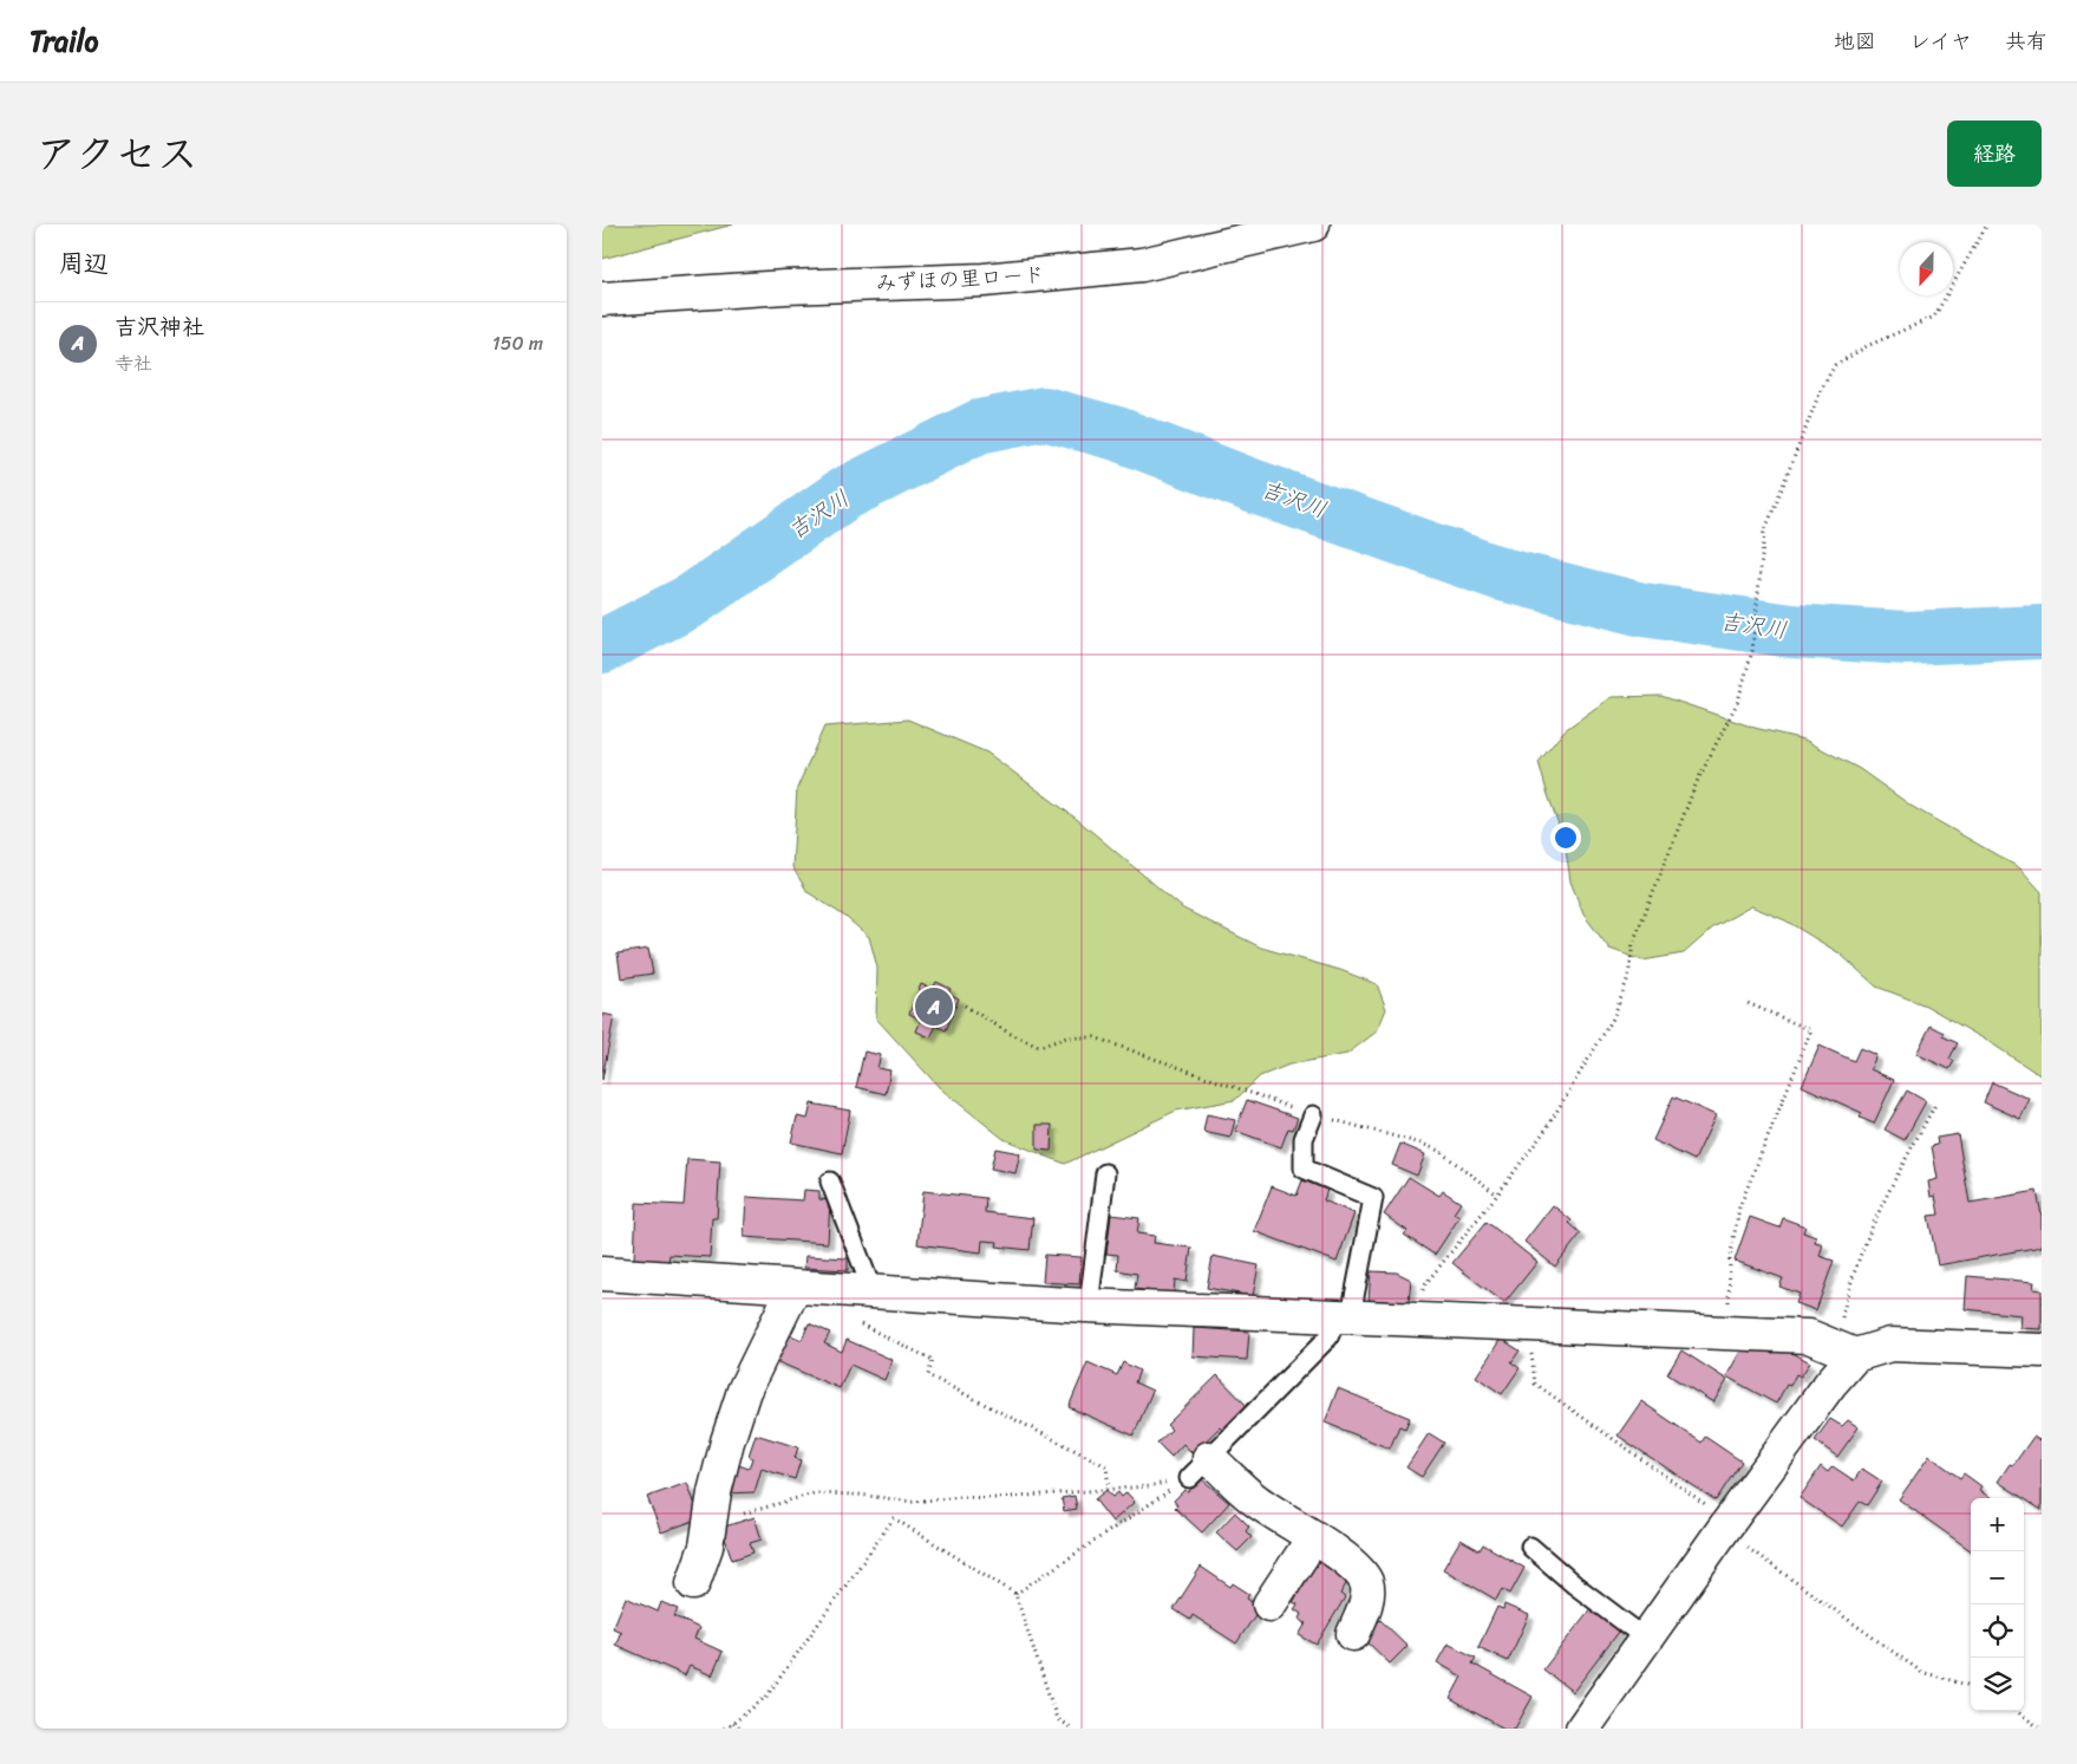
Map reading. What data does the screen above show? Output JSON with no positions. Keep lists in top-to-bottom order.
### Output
{
  "streets": {
    "street": ["みずほの里ロード"]
  },
  "water": ["吉沢川"],
  "north": "bottom",
  "page": {
    "header": "Trailo",
    "nav": ["地図", "レイヤ", "共有"],
    "title": "アクセス",
    "buttons": "経路",
    "heading": "周辺",
    "list": [
      {
        "mark": "A",
        "name": "吉沢神社",
        "note": "寺社",
        "value": "150 m"
      }
    ],
    "pins": "A",
    "map_buttons": ["+", "−"]
  }
}
